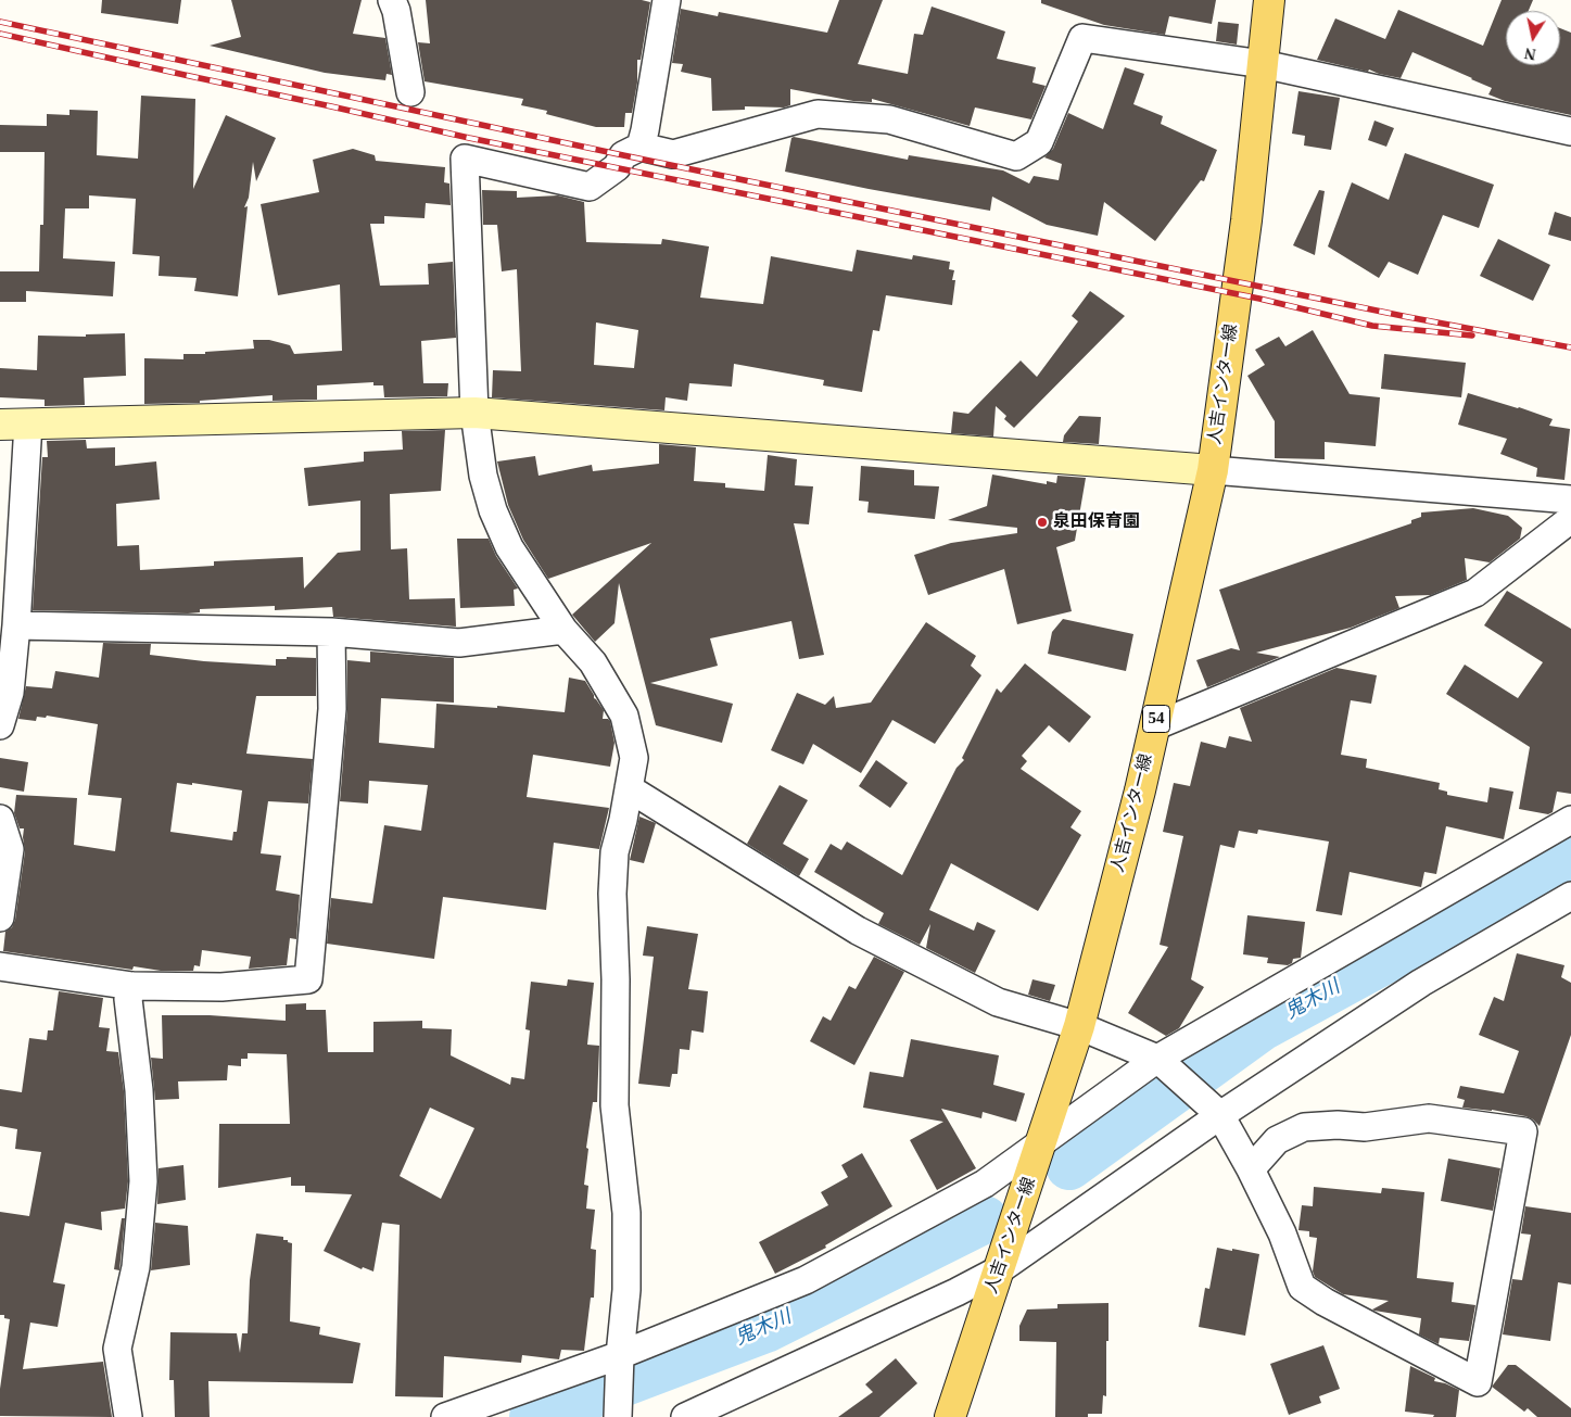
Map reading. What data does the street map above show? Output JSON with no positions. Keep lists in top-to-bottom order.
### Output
{
  "streets": {
    "main road": ["人吉インター線", "54"]
  },
  "water": ["鬼木川"],
  "places": ["泉田保育園"],
  "north": "bottom"
}
